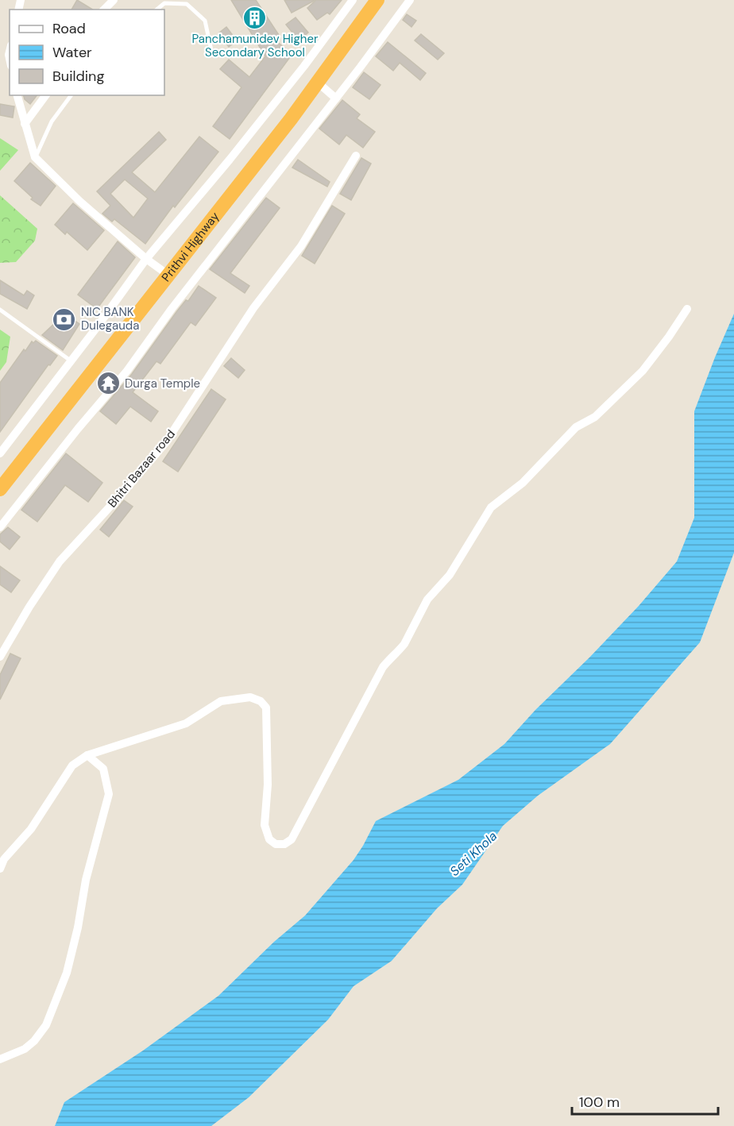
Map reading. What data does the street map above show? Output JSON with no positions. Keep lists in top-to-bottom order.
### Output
{
  "streets": {
    "highway": ["Prithvi Highway"],
    "street": ["Bhitri Bazaar road"]
  },
  "water": ["Seti Khola"],
  "places": {
    "building": ["Panchamunidev Higher Secondary School"],
    "bank": ["NIC BANK Dulegauda"],
    "temple": ["Durga Temple"]
  },
  "legend": ["Road", "Water", "Building"],
  "scale_bar": "100 m"
}
